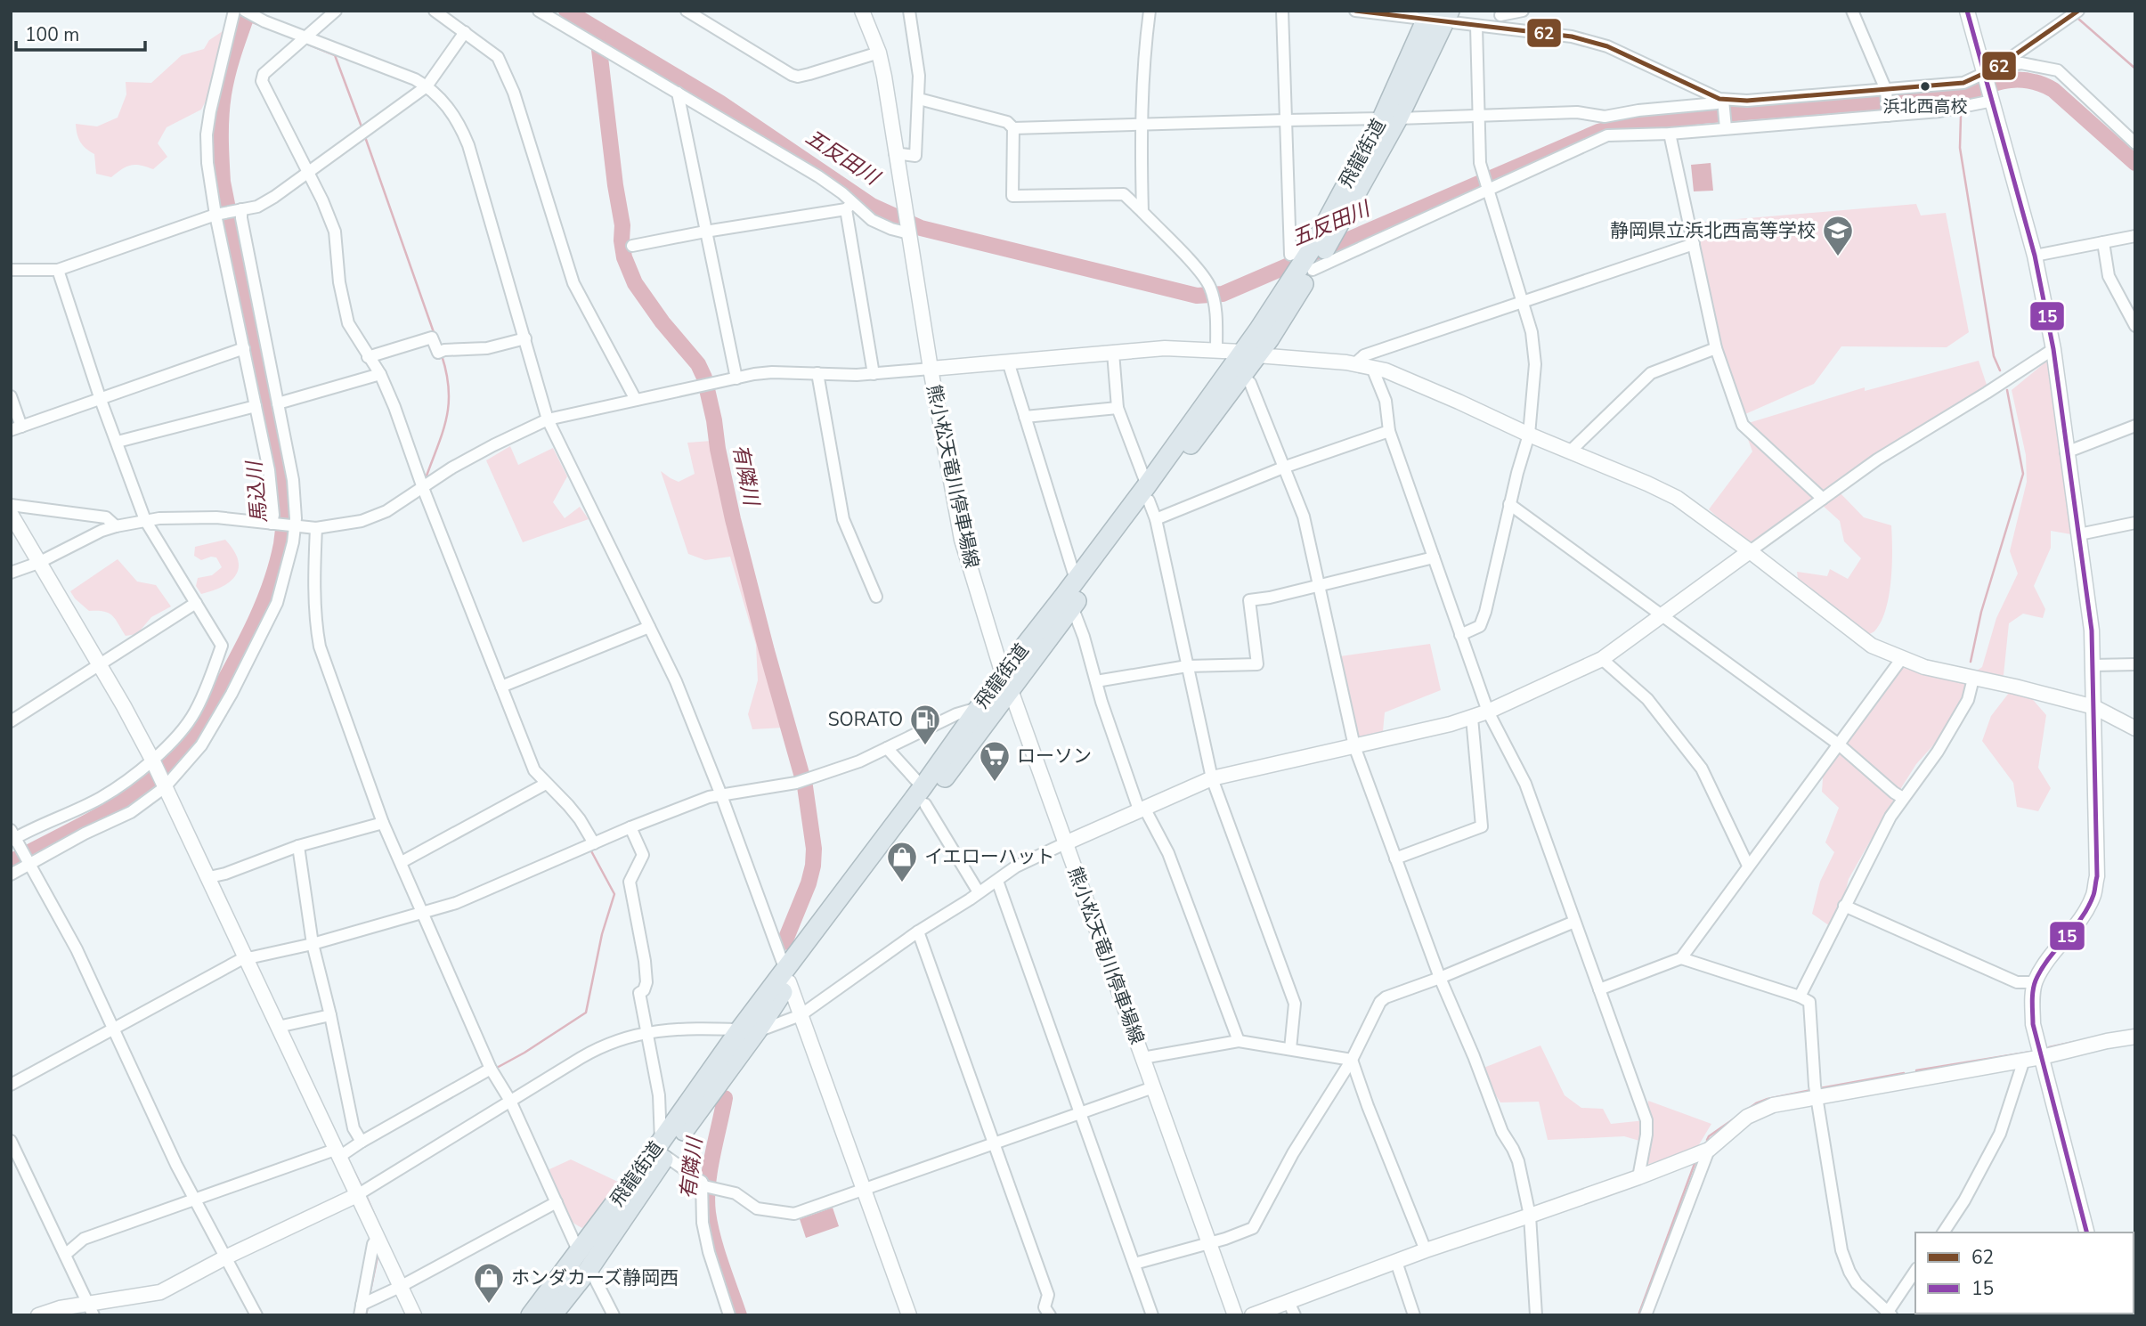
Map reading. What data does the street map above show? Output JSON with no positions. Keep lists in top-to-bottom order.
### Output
{
  "streets": {
    "highway": ["飛龍街道"],
    "street": ["熊小松天竜川停車場線"]
  },
  "crossings": [
    ["飛龍街道", "熊小松天竜川停車場線"]
  ],
  "water": ["五反田川", "有隣川", "馬込川"],
  "places": {
    "other": ["浜北西高校"],
    "school or university": ["静岡県立浜北西高等学校"],
    "fuel station": ["SORATO"],
    "supermarket": ["ローソン"],
    "shop": ["イエローハット", "ホンダカーズ静岡西"]
  },
  "lines": ["transit line 62", "transit line 15"],
  "legend": ["62", "15"],
  "scale_bar": "100 m"
}
